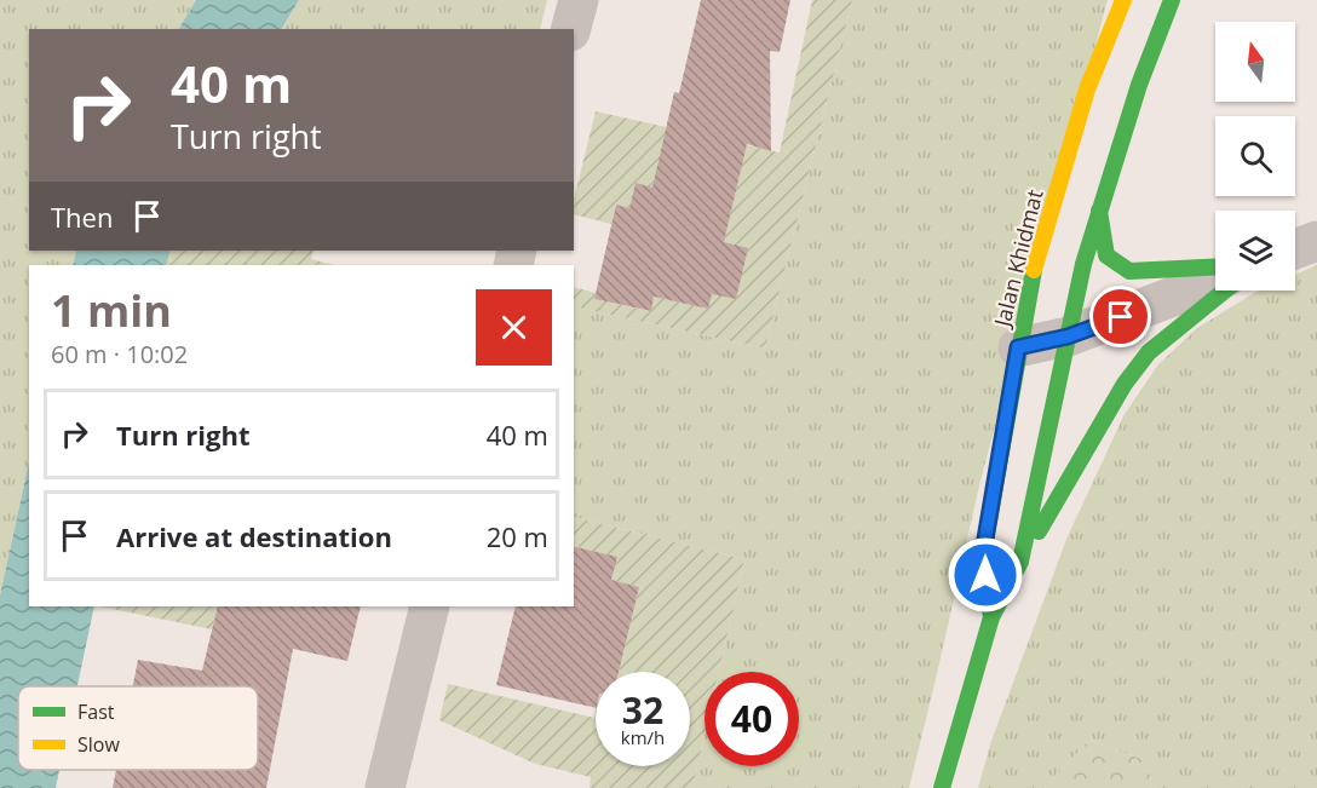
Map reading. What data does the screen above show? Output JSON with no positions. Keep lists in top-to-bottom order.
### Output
{
  "streets": {
    "street": ["Jalan Khidmat"]
  },
  "legend": ["Fast", "Slow"],
  "north": "top",
  "page": {
    "turn": ["40 m", "Turn right"],
    "then": "Then",
    "heading": ["1 min", "60 m · 10:02"],
    "list": [
      {
        "name": "Turn right",
        "value": "40 m"
      },
      {
        "name": "Arrive at destination",
        "value": "20 m"
      }
    ],
    "speed": "32 km/h",
    "limit": "40"
  }
}
